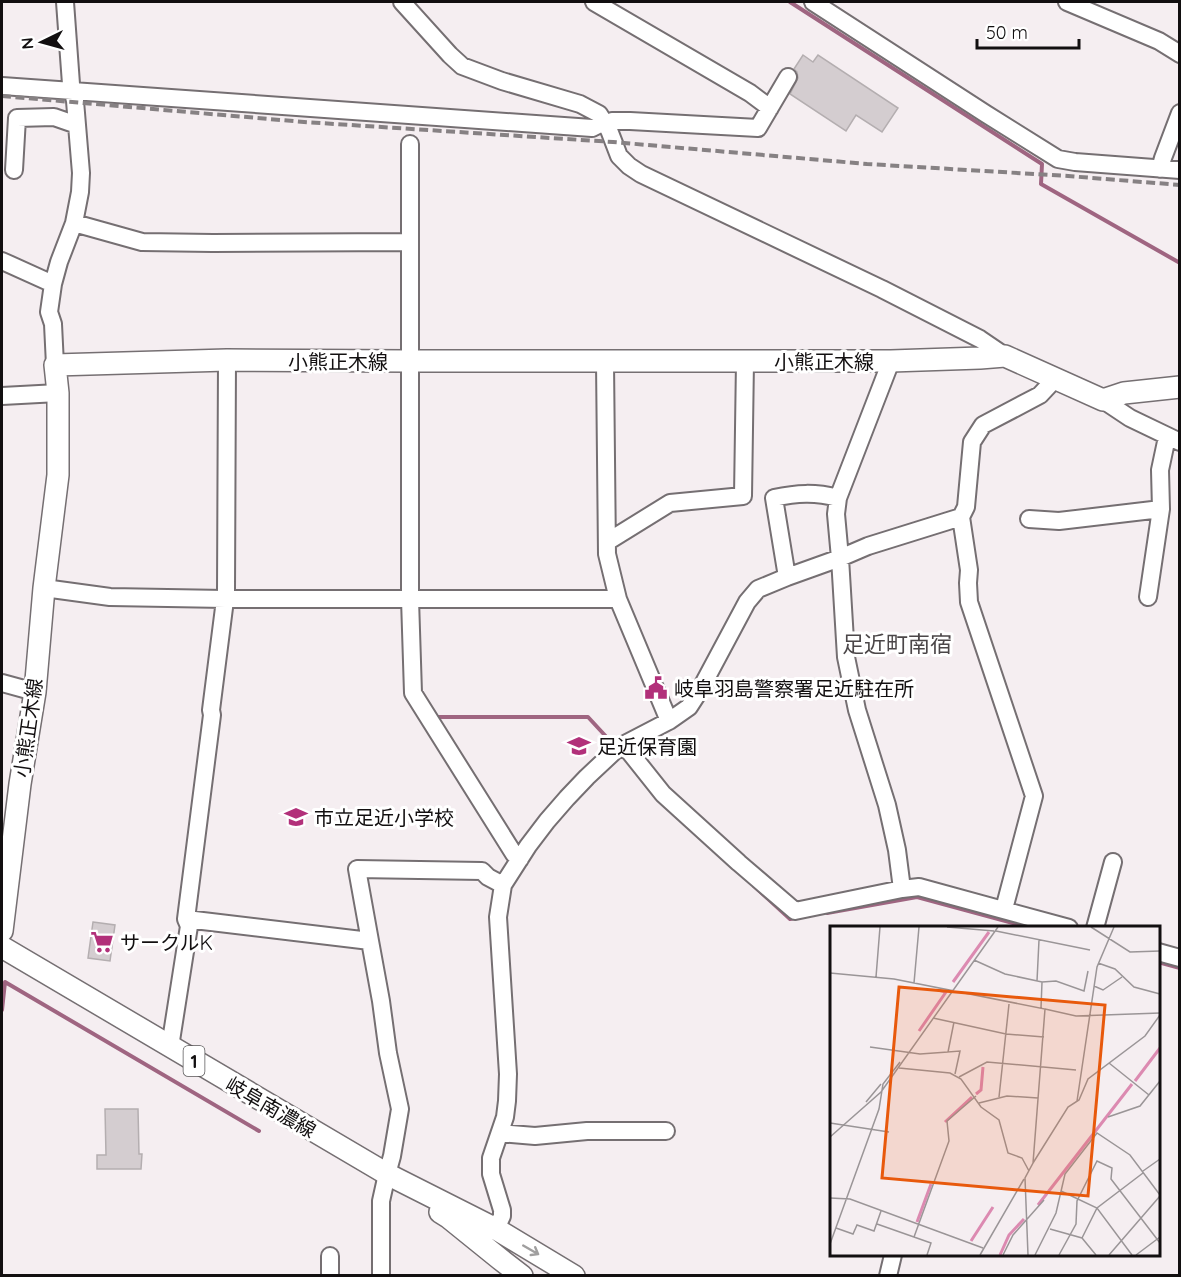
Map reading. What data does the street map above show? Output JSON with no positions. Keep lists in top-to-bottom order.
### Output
{
  "streets": {
    "main road": ["小熊正木線", "1", "岐阜南濃線"]
  },
  "districts": ["足近町南宿"],
  "places": {
    "public building": ["岐阜羽島警察署足近駐在所"],
    "school or university": ["足近保育園", "市立足近小学校"],
    "supermarket": ["サークルK"]
  },
  "scale_bar": "50 m",
  "north": "left"
}
